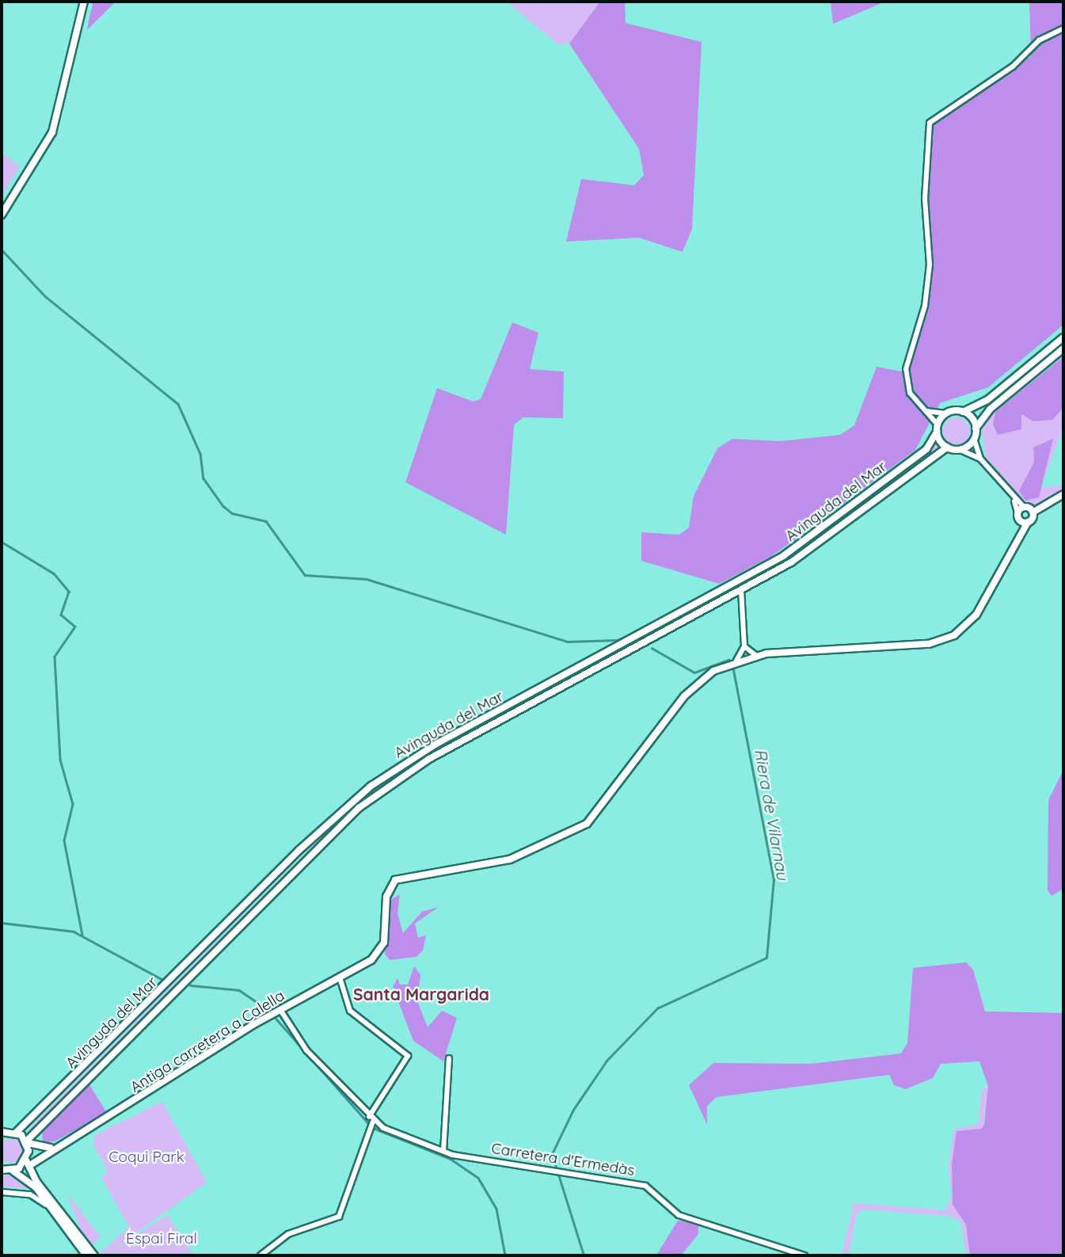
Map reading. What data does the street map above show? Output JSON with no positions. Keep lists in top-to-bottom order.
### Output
{
  "streets": {
    "main road": ["Avinguda del Mar", "Antiga carretera a Calella"],
    "street": ["Carretera d'Ermedàs"]
  },
  "crossings": [
    ["Antiga carretera a Calella", "Carretera d'Ermedàs"]
  ],
  "districts": ["Santa Margarida"],
  "water": ["Riera de Vilarnau"],
  "parks": ["Coqui Park", "Espai Firal"]
}
